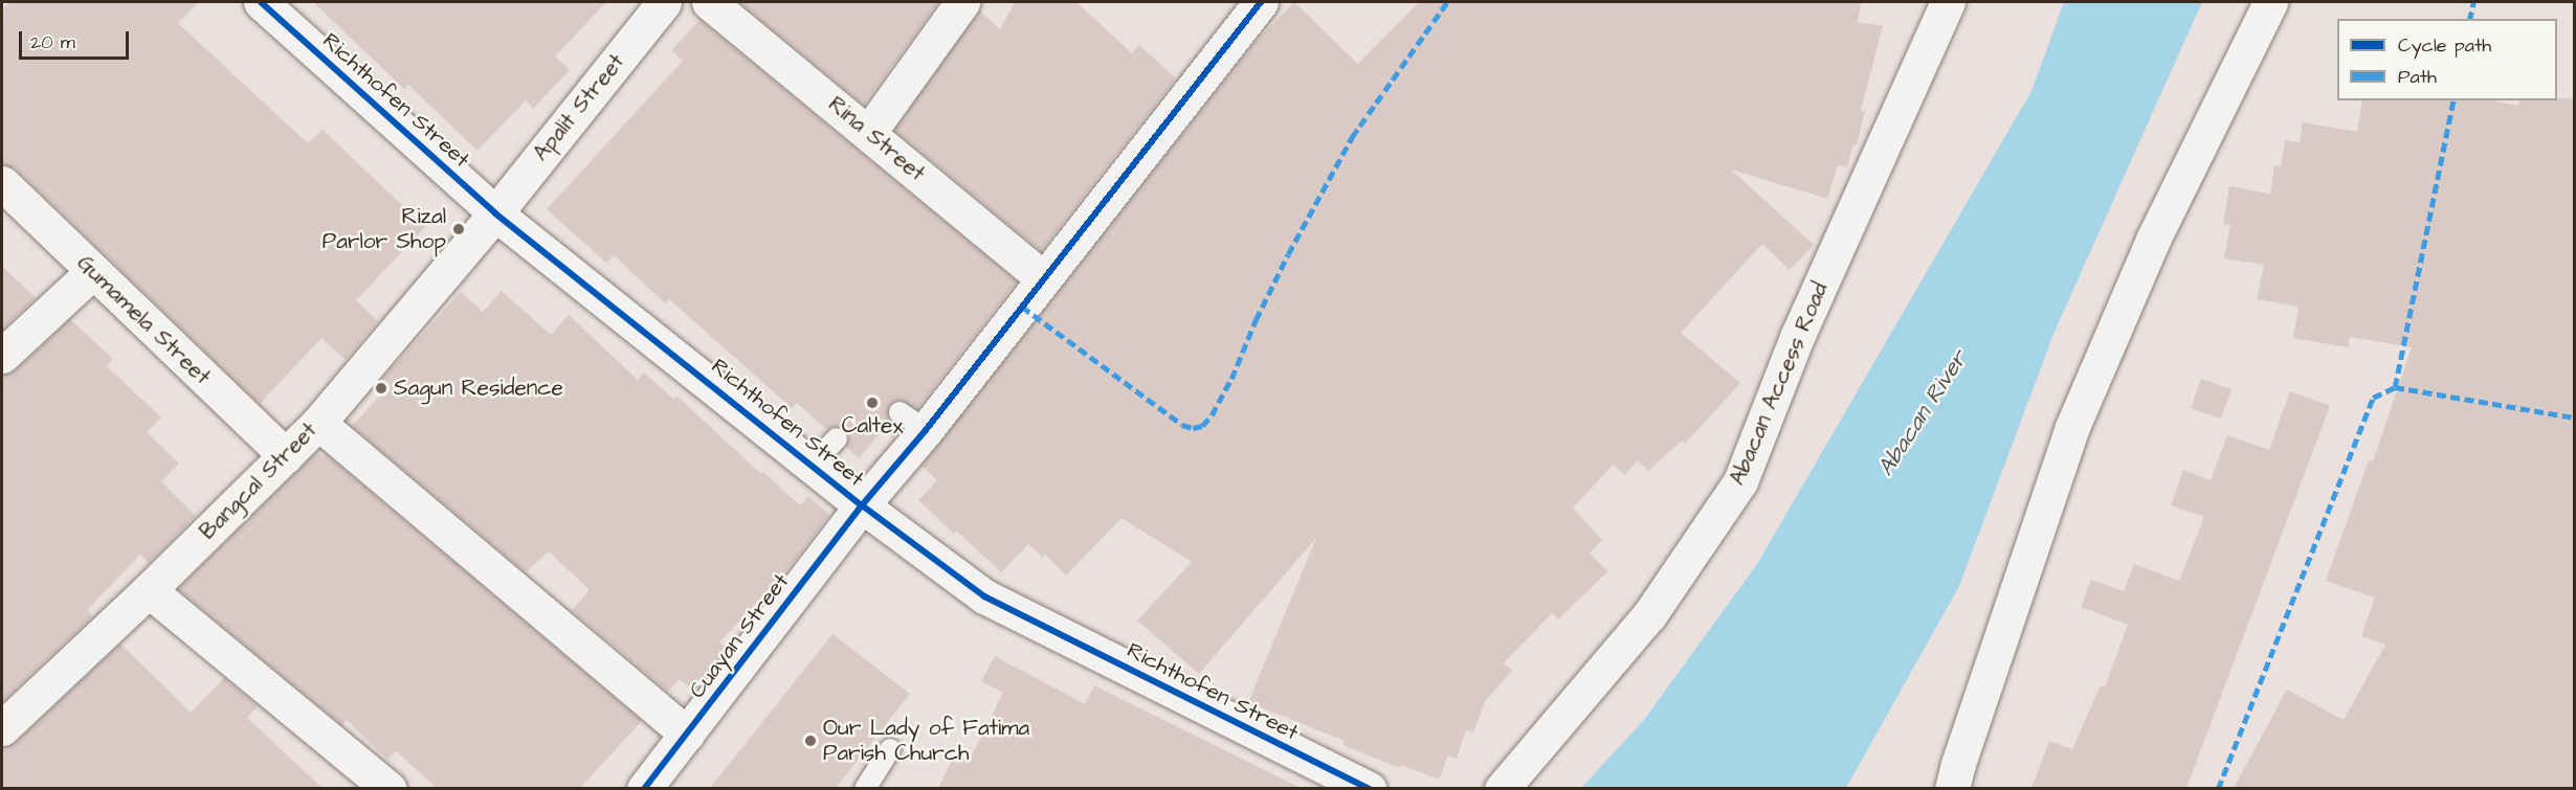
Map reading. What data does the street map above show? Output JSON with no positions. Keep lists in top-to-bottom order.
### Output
{
  "streets": {
    "street": [
      "Richthofen Street",
      "Apalit Street",
      "Rina Street",
      "Gumamela Street",
      "Abacan Access Road",
      "Bangcal Street",
      "Cuayan Street"
    ]
  },
  "crossings": [
    ["Richthofen Street", "Apalit Street"],
    ["Richthofen Street", "Bangcal Street"],
    ["Richthofen Street", "Cuayan Street"],
    ["Apalit Street", "Bangcal Street"],
    ["Rina Street", "Cuayan Street"],
    ["Gumamela Street", "Bangcal Street"]
  ],
  "water": ["Abacan River"],
  "places": [
    "Rizal Parlor Shop",
    "Sagun Residence",
    "Caltex",
    "Our Lady of Fatima Parish Church"
  ],
  "legend": ["Cycle path", "Path"],
  "scale_bar": "20 m"
}
